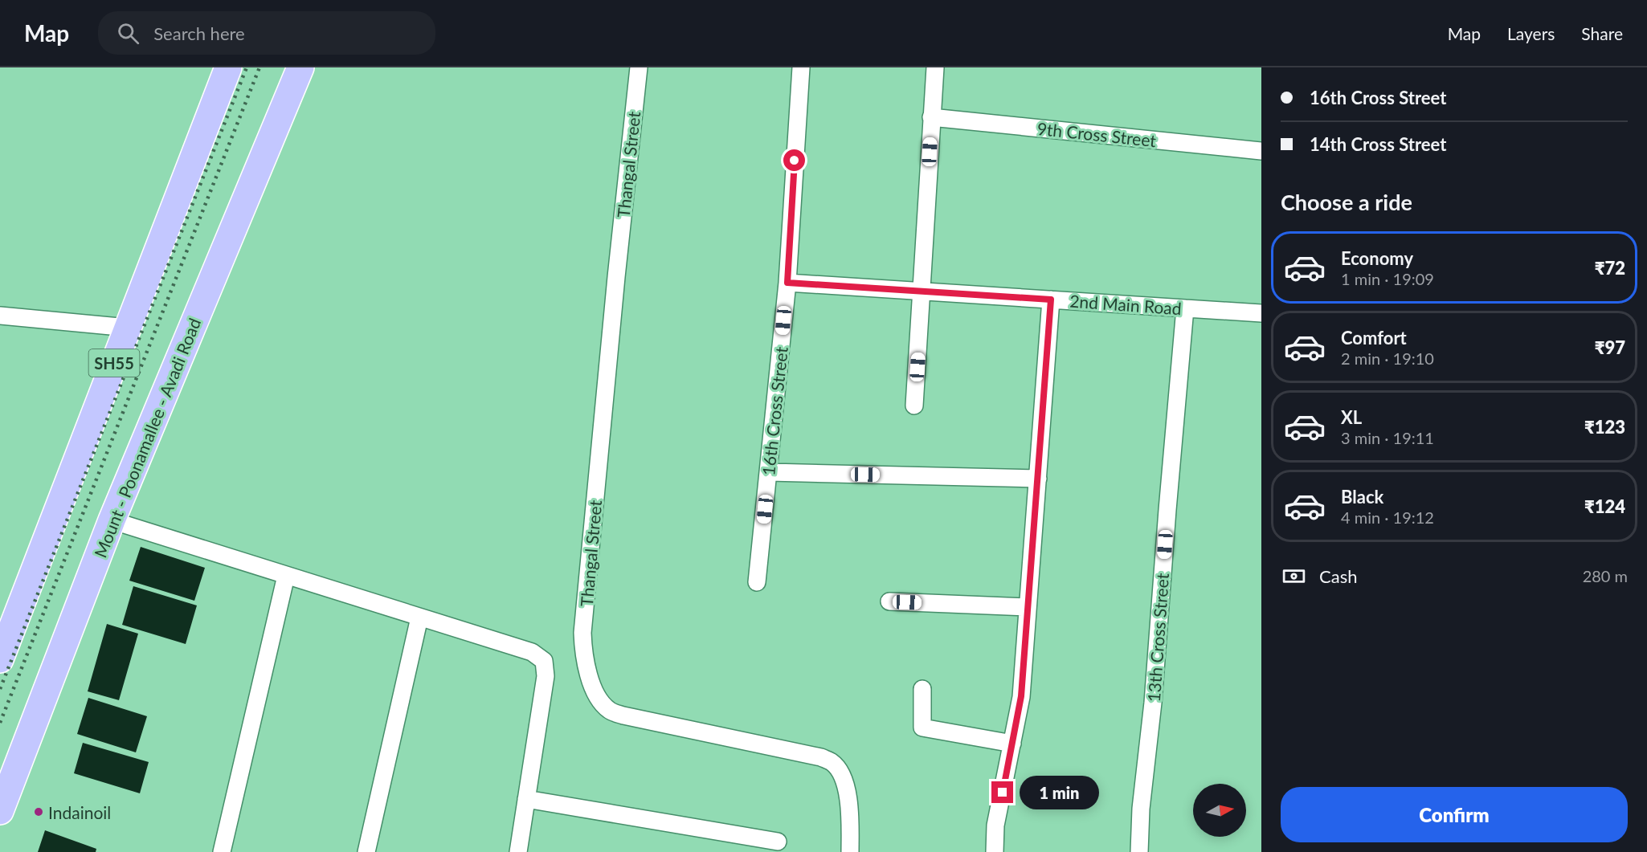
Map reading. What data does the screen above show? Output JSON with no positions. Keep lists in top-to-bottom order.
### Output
{
  "streets": {
    "main road": ["SH55", "Mount - Poonamallee - Avadi Road"],
    "street": [
      "9th Cross Street",
      "Thangal Street",
      "2nd Main Road",
      "16th Cross Street",
      "13th Cross Street"
    ]
  },
  "crossings": [
    ["2nd Main Road", "16th Cross Street"],
    ["2nd Main Road", "13th Cross Street"]
  ],
  "places": ["Indainoil"],
  "north": "right",
  "page": {
    "header": "Map",
    "search": "Search here",
    "nav": ["Map", "Layers", "Share"],
    "banner": ["16th Cross Street", "14th Cross Street"],
    "heading": "Choose a ride",
    "list": [
      {
        "name": "Economy",
        "note": "1 min · 19:09",
        "value": "₹72"
      },
      {
        "name": "Comfort",
        "note": "2 min · 19:10",
        "value": "₹97"
      },
      {
        "name": "XL",
        "note": "3 min · 19:11",
        "value": "₹123"
      },
      {
        "name": "Black",
        "note": "4 min · 19:12",
        "value": "₹124"
      }
    ],
    "pay": ["Cash", "280 m"],
    "bubble": "1 min",
    "buttons": "Confirm"
  }
}
